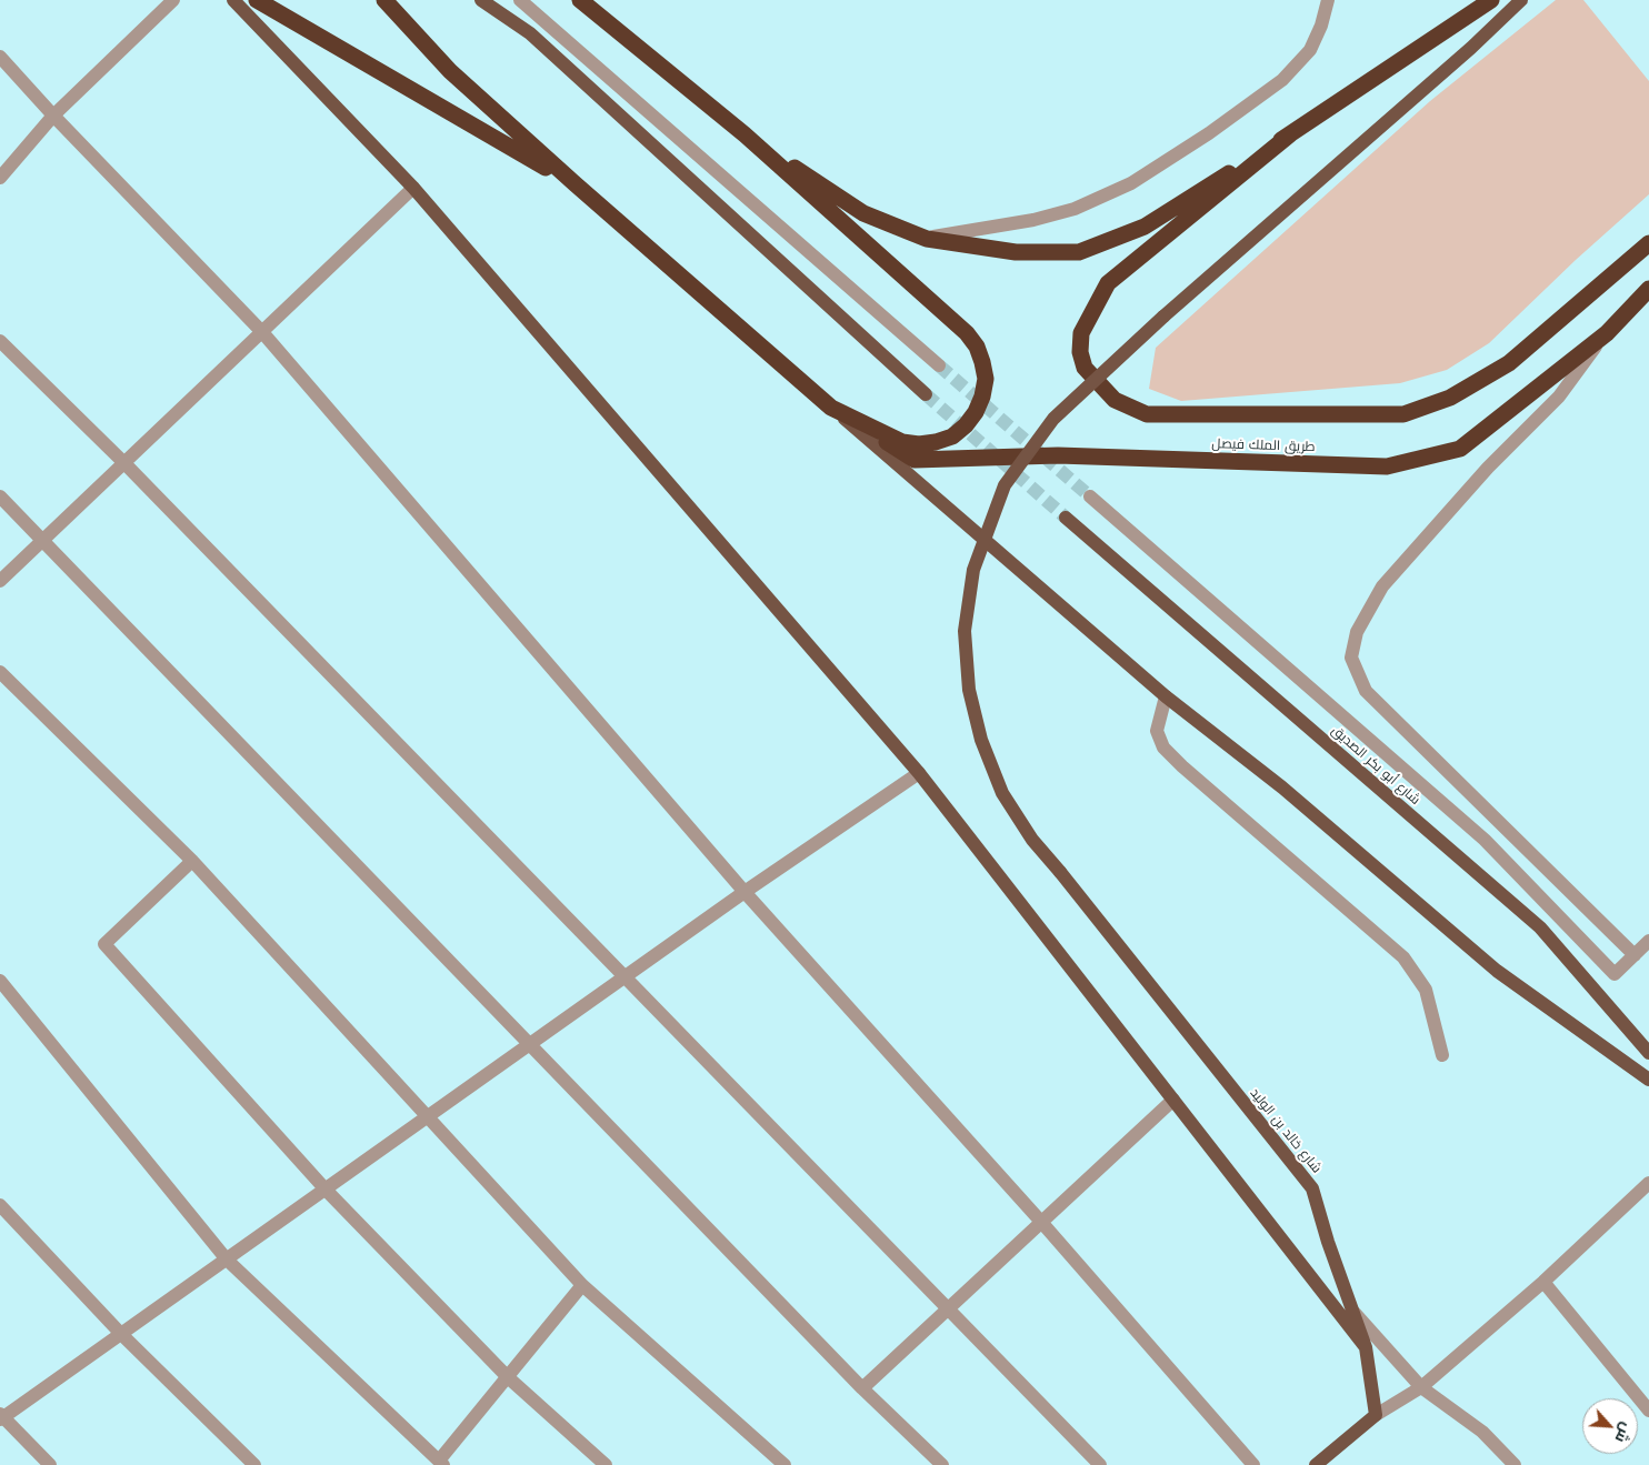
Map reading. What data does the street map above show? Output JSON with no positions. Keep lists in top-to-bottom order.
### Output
{
  "streets": {
    "highway": ["طريق الملك فيصل"],
    "main road": ["شارع أبو بكر الصديق", "شارع خالد بن الوليد"]
  },
  "north": "bottom right"
}
